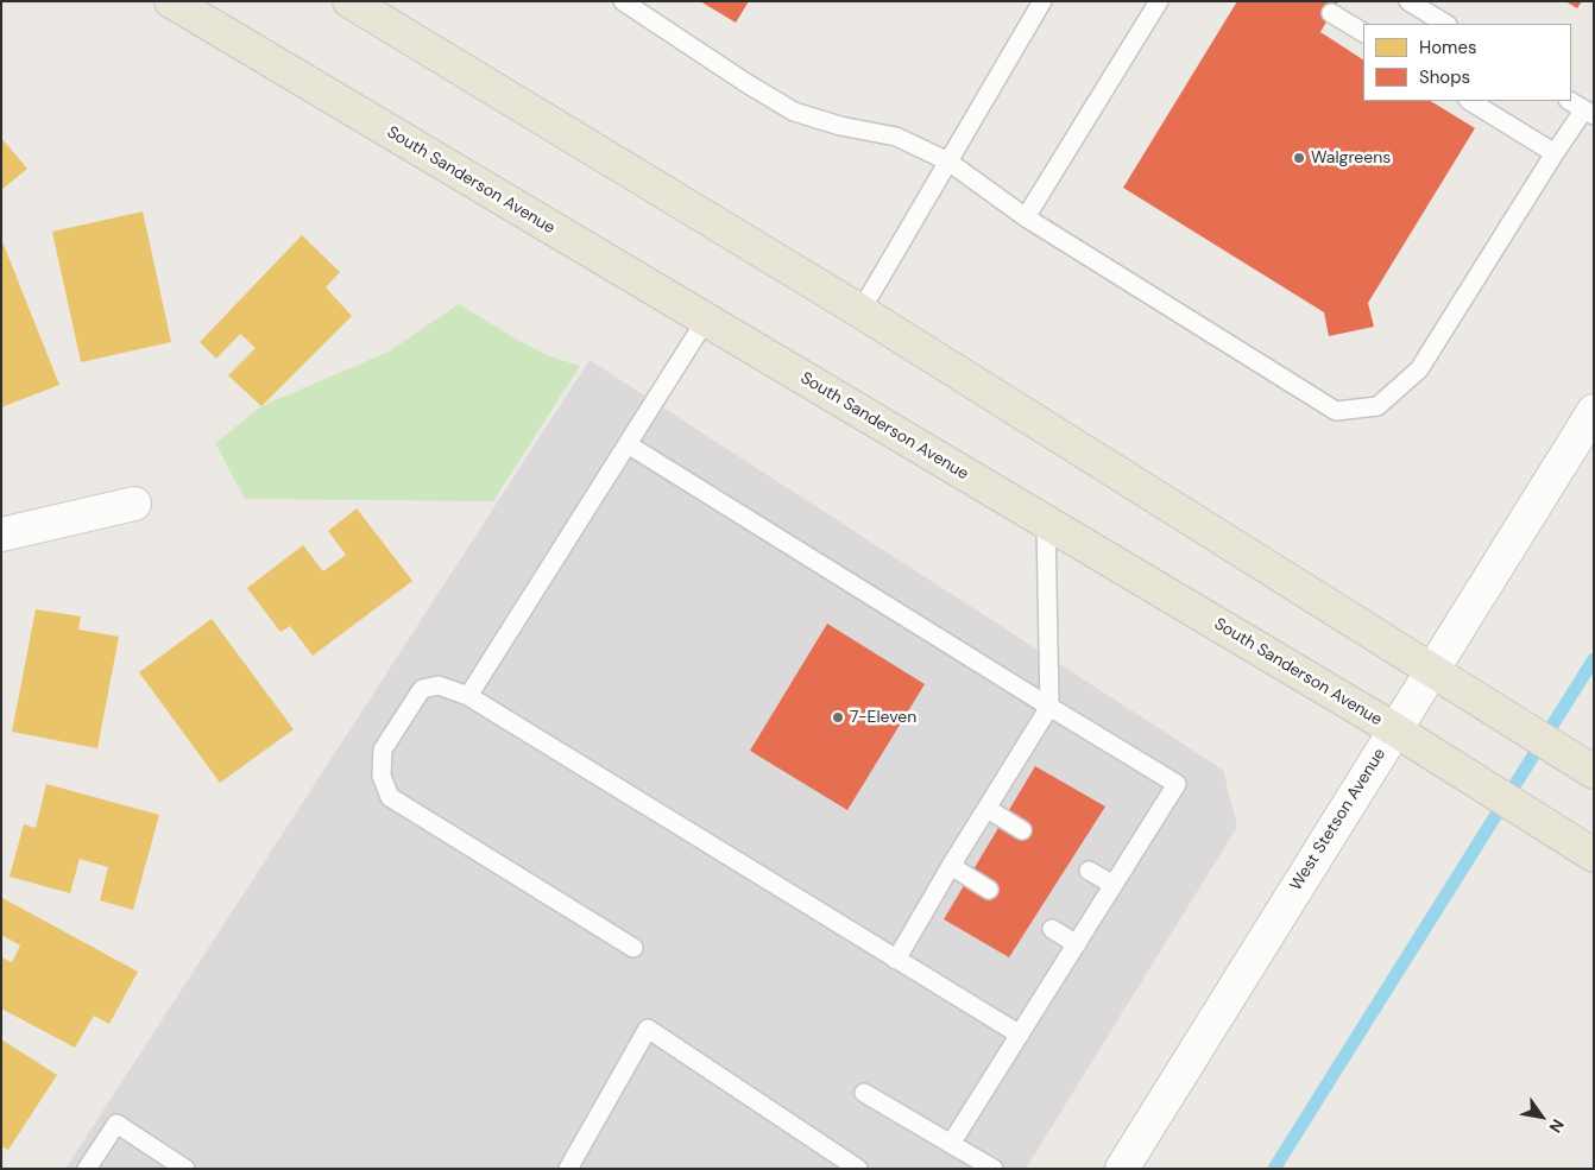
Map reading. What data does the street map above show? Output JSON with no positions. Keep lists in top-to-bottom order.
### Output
{
  "streets": {
    "main road": ["South Sanderson Avenue", "West Stetson Avenue"]
  },
  "crossings": [
    ["South Sanderson Avenue", "West Stetson Avenue"]
  ],
  "places": ["Walgreens", "7-Eleven"],
  "legend": ["Homes", "Shops"],
  "north": "bottom right"
}
